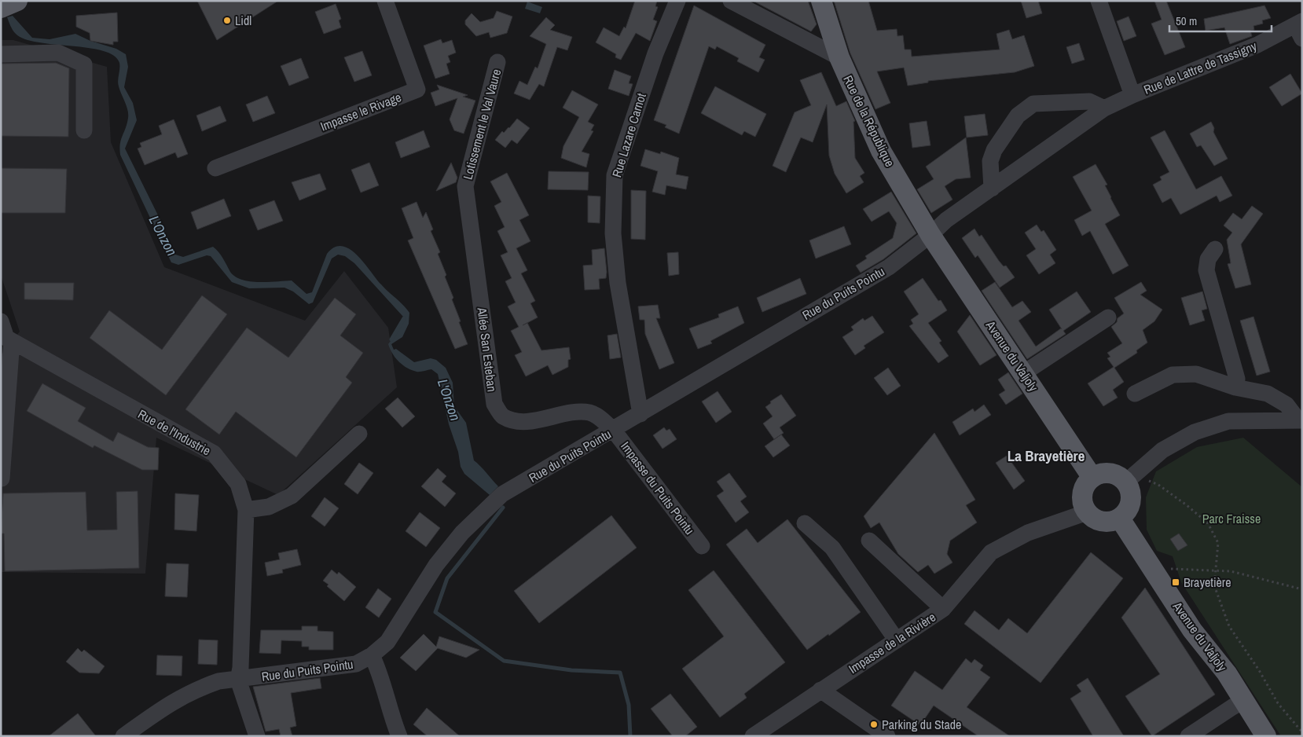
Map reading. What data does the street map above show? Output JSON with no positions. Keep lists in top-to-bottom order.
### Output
{
  "streets": {
    "main road": ["Rue de la République", "Avenue du Valjoly"],
    "street": [
      "Rue de Lattre de Tassigny",
      "Impasse le Rivage",
      "Lotissement le Val Vaure",
      "Rue Lazare Carnot",
      "Rue du Puits Pointu",
      "Allée San Esteban",
      "Rue de l'Industrie",
      "Impasse du Puits Pointu",
      "Impasse de la Rivière"
    ]
  },
  "crossings": [
    ["Rue de Lattre de Tassigny", "Rue de la République"],
    ["Rue de Lattre de Tassigny", "Rue du Puits Pointu"],
    ["Rue de Lattre de Tassigny", "Avenue du Valjoly"],
    ["Rue de la République", "Rue du Puits Pointu"],
    ["Rue de la République", "Avenue du Valjoly"],
    ["Lotissement le Val Vaure", "Allée San Esteban"],
    ["Rue Lazare Carnot", "Rue du Puits Pointu"],
    ["Rue du Puits Pointu", "Allée San Esteban"],
    ["Rue du Puits Pointu", "Avenue du Valjoly"],
    ["Rue du Puits Pointu", "Rue de l'Industrie"],
    ["Rue du Puits Pointu", "Impasse du Puits Pointu"],
    ["Allée San Esteban", "Impasse du Puits Pointu"],
    ["Avenue du Valjoly", "Impasse de la Rivière"]
  ],
  "districts": ["La Brayetière"],
  "water": ["L'Onzon"],
  "parks": ["Parc Fraisse"],
  "places": {
    "other": ["Lidl", "Parking du Stade"],
    "transit": ["Brayetière"]
  },
  "scale_bar": "50 m"
}
